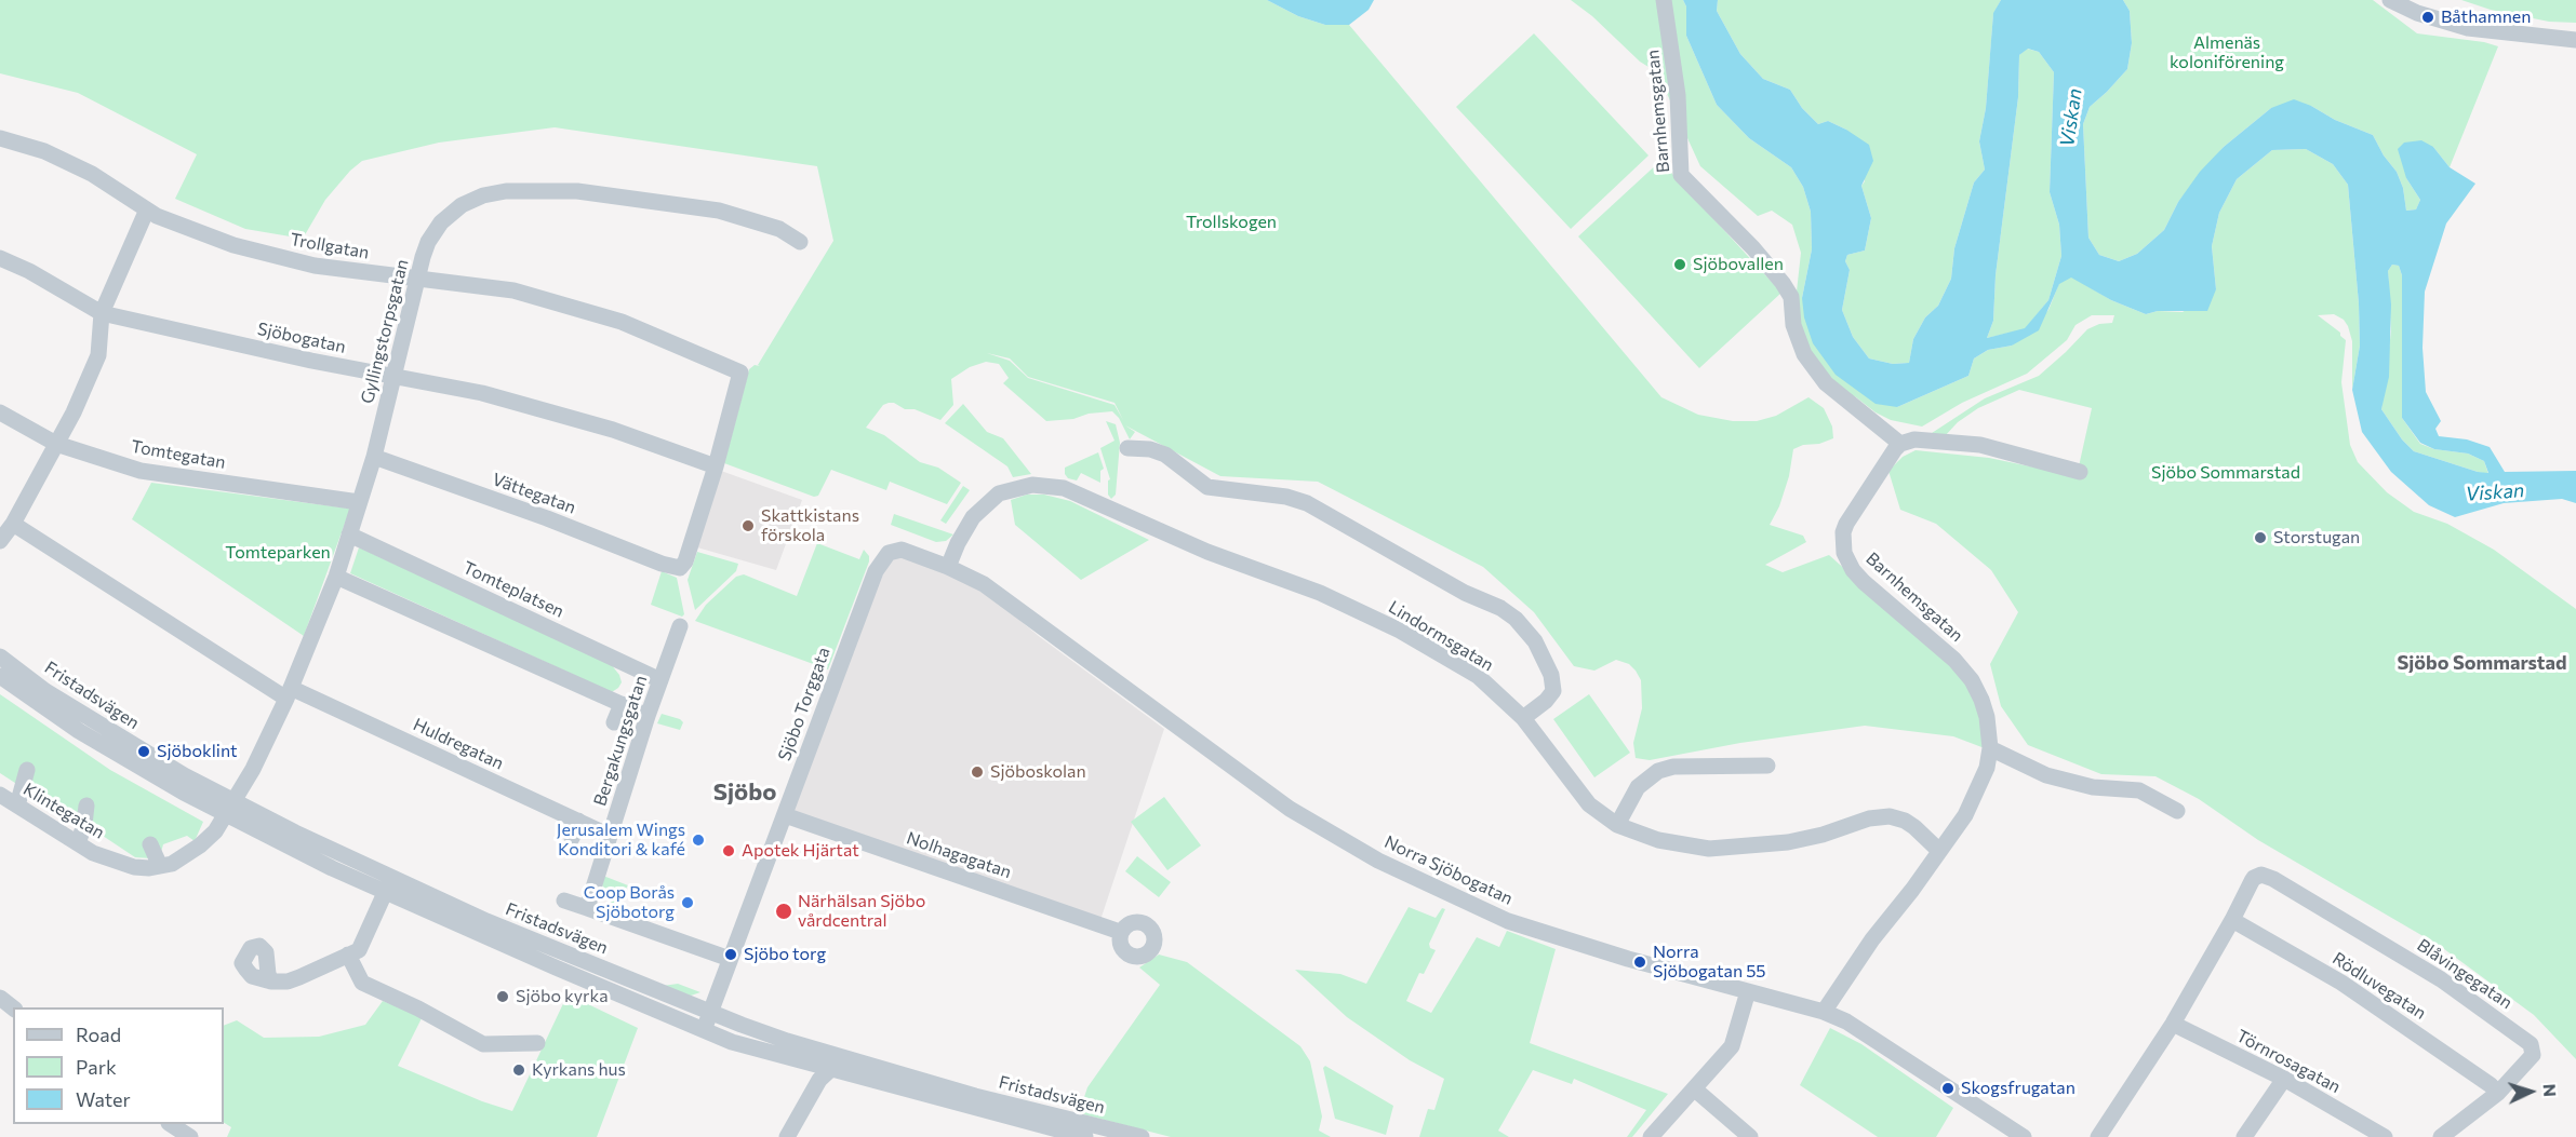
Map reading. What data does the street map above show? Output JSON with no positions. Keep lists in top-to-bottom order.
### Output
{
  "streets": {
    "street": [
      "Barnhemsgatan",
      "Trollgatan",
      "Gyllingstorpsgatan",
      "Sjöbogatan",
      "Tomtegatan",
      "Vättegatan",
      "Tomteplatsen",
      "Lindormsgatan",
      "Fristadsvägen",
      "Sjöbo Torggata",
      "Bergakungsgatan",
      "Huldregatan",
      "Klintegatan",
      "Nolhagagatan",
      "Norra Sjöbogatan",
      "Blåvingegatan",
      "Rödluvegatan",
      "Törnrosagatan"
    ]
  },
  "crossings": [
    ["Barnhemsgatan", "Lindormsgatan"],
    ["Barnhemsgatan", "Norra Sjöbogatan"],
    ["Trollgatan", "Gyllingstorpsgatan"],
    ["Trollgatan", "Sjöbogatan"],
    ["Trollgatan", "Vättegatan"],
    ["Gyllingstorpsgatan", "Sjöbogatan"],
    ["Gyllingstorpsgatan", "Tomtegatan"],
    ["Gyllingstorpsgatan", "Vättegatan"],
    ["Gyllingstorpsgatan", "Tomteplatsen"],
    ["Gyllingstorpsgatan", "Fristadsvägen"],
    ["Gyllingstorpsgatan", "Huldregatan"],
    ["Gyllingstorpsgatan", "Klintegatan"],
    ["Sjöbogatan", "Vättegatan"],
    ["Tomteplatsen", "Bergakungsgatan"],
    ["Lindormsgatan", "Norra Sjöbogatan"],
    ["Fristadsvägen", "Sjöbo Torggata"],
    ["Fristadsvägen", "Klintegatan"],
    ["Sjöbo Torggata", "Nolhagagatan"],
    ["Sjöbo Torggata", "Norra Sjöbogatan"],
    ["Bergakungsgatan", "Huldregatan"],
    ["Blåvingegatan", "Rödluvegatan"]
  ],
  "districts": ["Sjöbo Sommarstad", "Sjöbo"],
  "water": ["Viskan"],
  "parks": [
    "Almenäs koloniförening",
    "Trollskogen",
    "Sjöbo Sommarstad",
    "Tomteparken"
  ],
  "places": [
    "Båthamnen",
    "Sjöbovallen",
    "Skattkistans förskola",
    "Storstugan",
    "Sjöboklint",
    "Sjöboskolan",
    "Jerusalem Wings Konditori & kafé",
    "Apotek Hjärtat",
    "Coop Borås Sjöbotorg",
    "Närhälsan Sjöbo vårdcentral",
    "Sjöbo torg",
    "Norra Sjöbogatan 55",
    "Sjöbo kyrka",
    "Kyrkans hus",
    "Skogsfrugatan"
  ],
  "legend": ["Road", "Park", "Water"],
  "north": "right"
}
